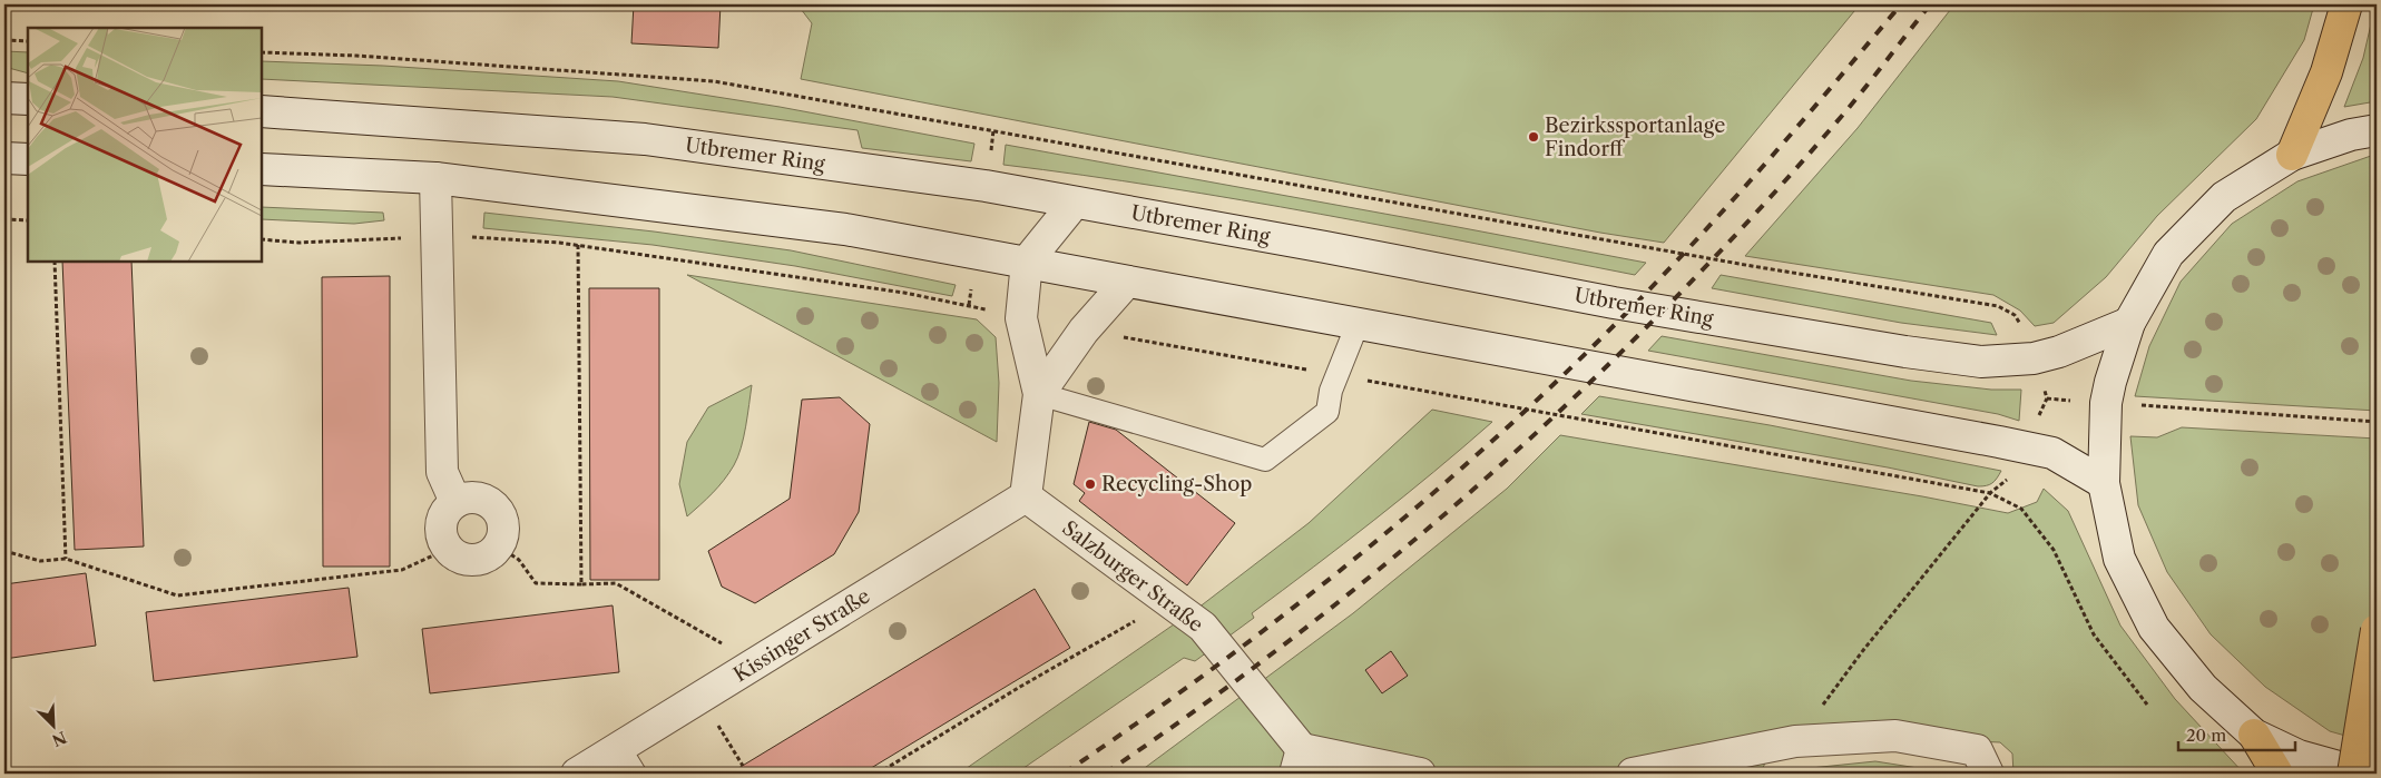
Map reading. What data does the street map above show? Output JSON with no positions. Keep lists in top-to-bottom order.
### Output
{
  "streets": {
    "main road": ["Utbremer Ring", "Salzburger Straße", "Kissinger Straße"]
  },
  "crossings": [
    ["Salzburger Straße", "Kissinger Straße"]
  ],
  "places": ["Bezirkssportanlage Findorff", "Recycling-Shop"],
  "scale_bar": "20 m",
  "north": "bottom right"
}
